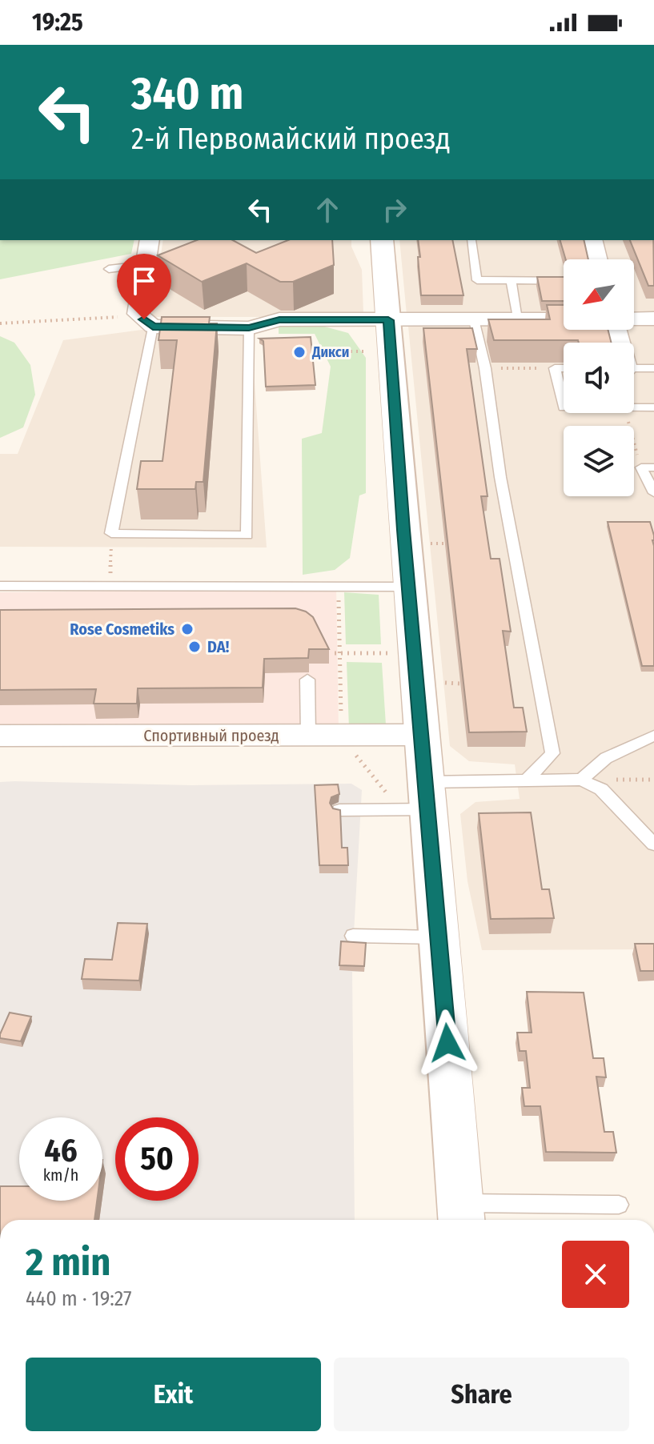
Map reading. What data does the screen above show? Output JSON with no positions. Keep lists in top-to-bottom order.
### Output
{
  "streets": {
    "street": ["Спортивный проезд"]
  },
  "places": ["Дикси", "Rose Cosmetiks", "DA!"],
  "north": "bottom left",
  "page": {
    "status": "19:25",
    "turn": ["340 m", "2-й Первомайский проезд"],
    "speed": "46 km/h",
    "limit": "50",
    "heading": ["2 min", "440 m · 19:27"],
    "buttons": ["Exit", "Share"]
  }
}
